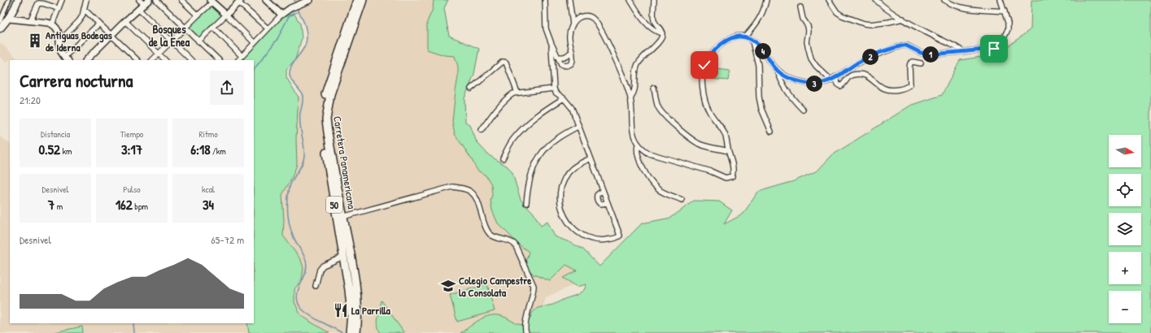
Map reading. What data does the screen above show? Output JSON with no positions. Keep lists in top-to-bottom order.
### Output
{
  "streets": {
    "highway": ["Carretera Panamericana", "50"]
  },
  "districts": ["Bosques de la Enea"],
  "places": {
    "building": ["Antiguas Bodegas de Iderna"],
    "school or university": ["Colegio Campestre la Consolata"],
    "restaurant": ["La Parrilla"]
  },
  "north": "right",
  "page": {
    "pins": [
      "4",
      "1",
      "2",
      "3"
    ],
    "heading": ["Carrera nocturna", "21:20"],
    "stats": [
      ["Distancia", "0.52 km"],
      ["Tiempo", "3:17"],
      ["Ritmo", "6:18 /km"],
      ["Desnivel", "7 m"],
      ["Pulso", "162 bpm"],
      ["kcal", "34"]
    ],
    "map_buttons": ["+", "−"],
    "chart": ["Desnivel", "65–72 m"]
  }
}
